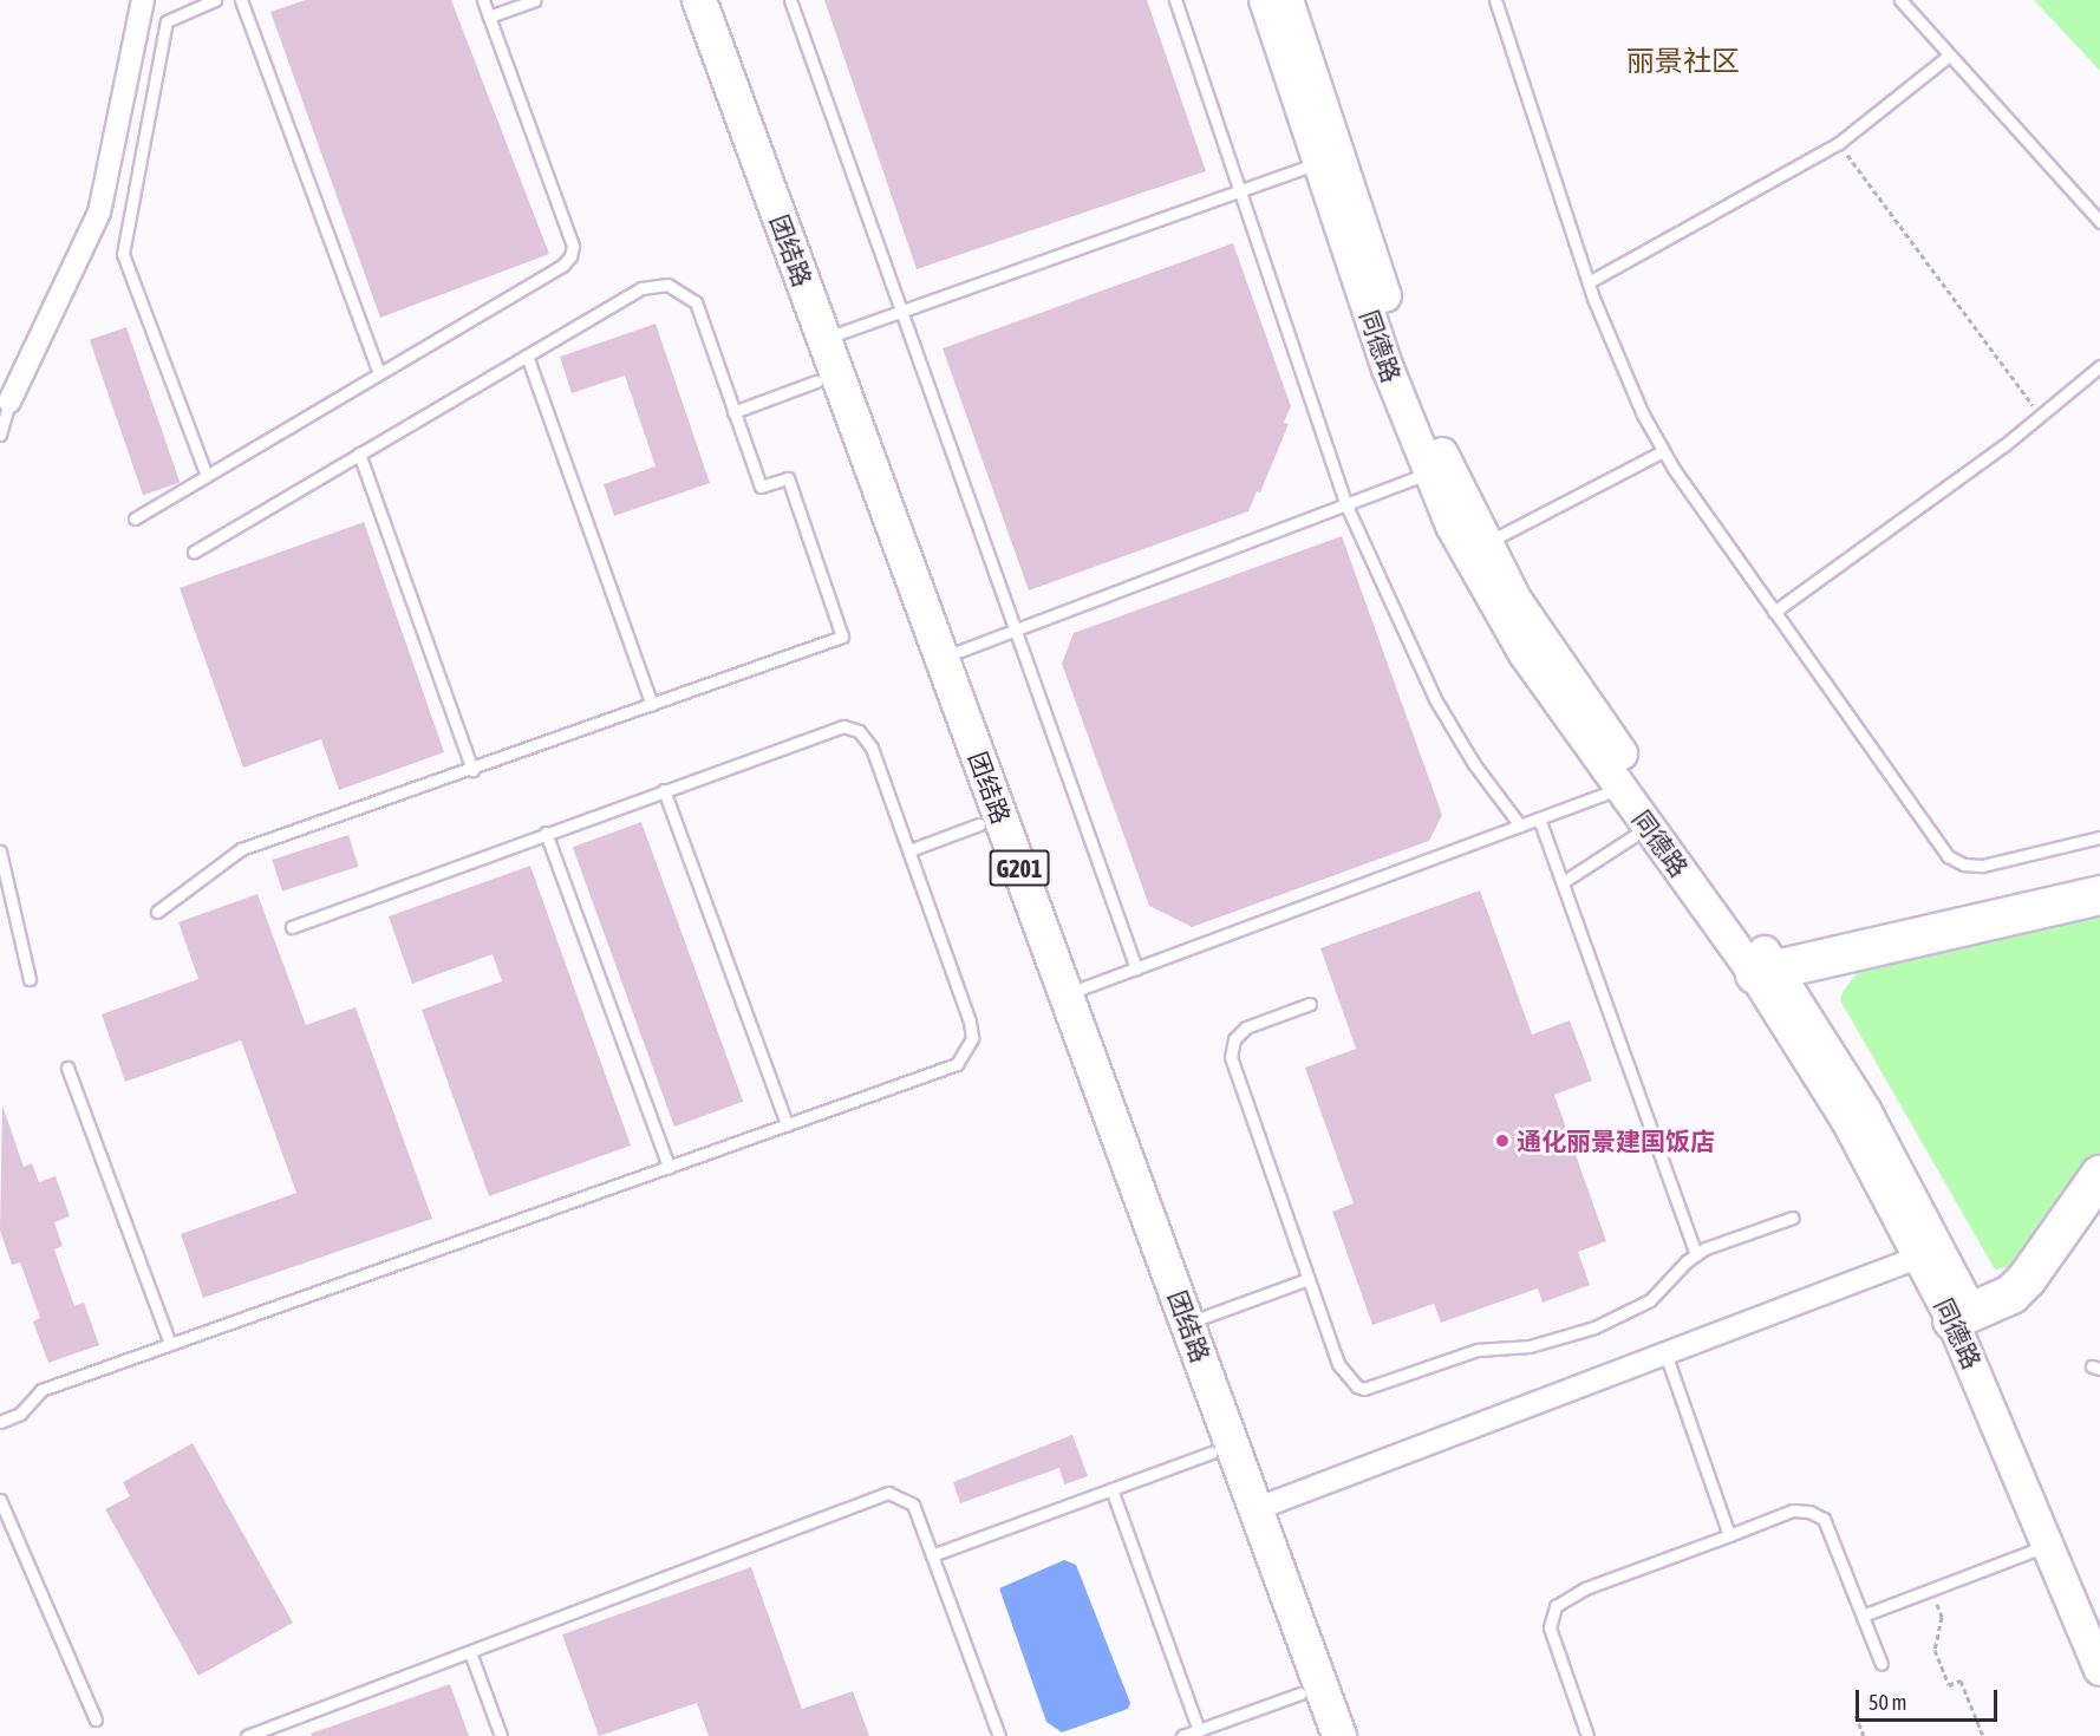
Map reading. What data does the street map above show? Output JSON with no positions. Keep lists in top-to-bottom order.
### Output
{
  "streets": {
    "highway": ["团结路", "G201"],
    "main road": ["同德路"]
  },
  "districts": ["丽景社区"],
  "places": ["通化丽景建国饭店"],
  "scale_bar": "50 m"
}
